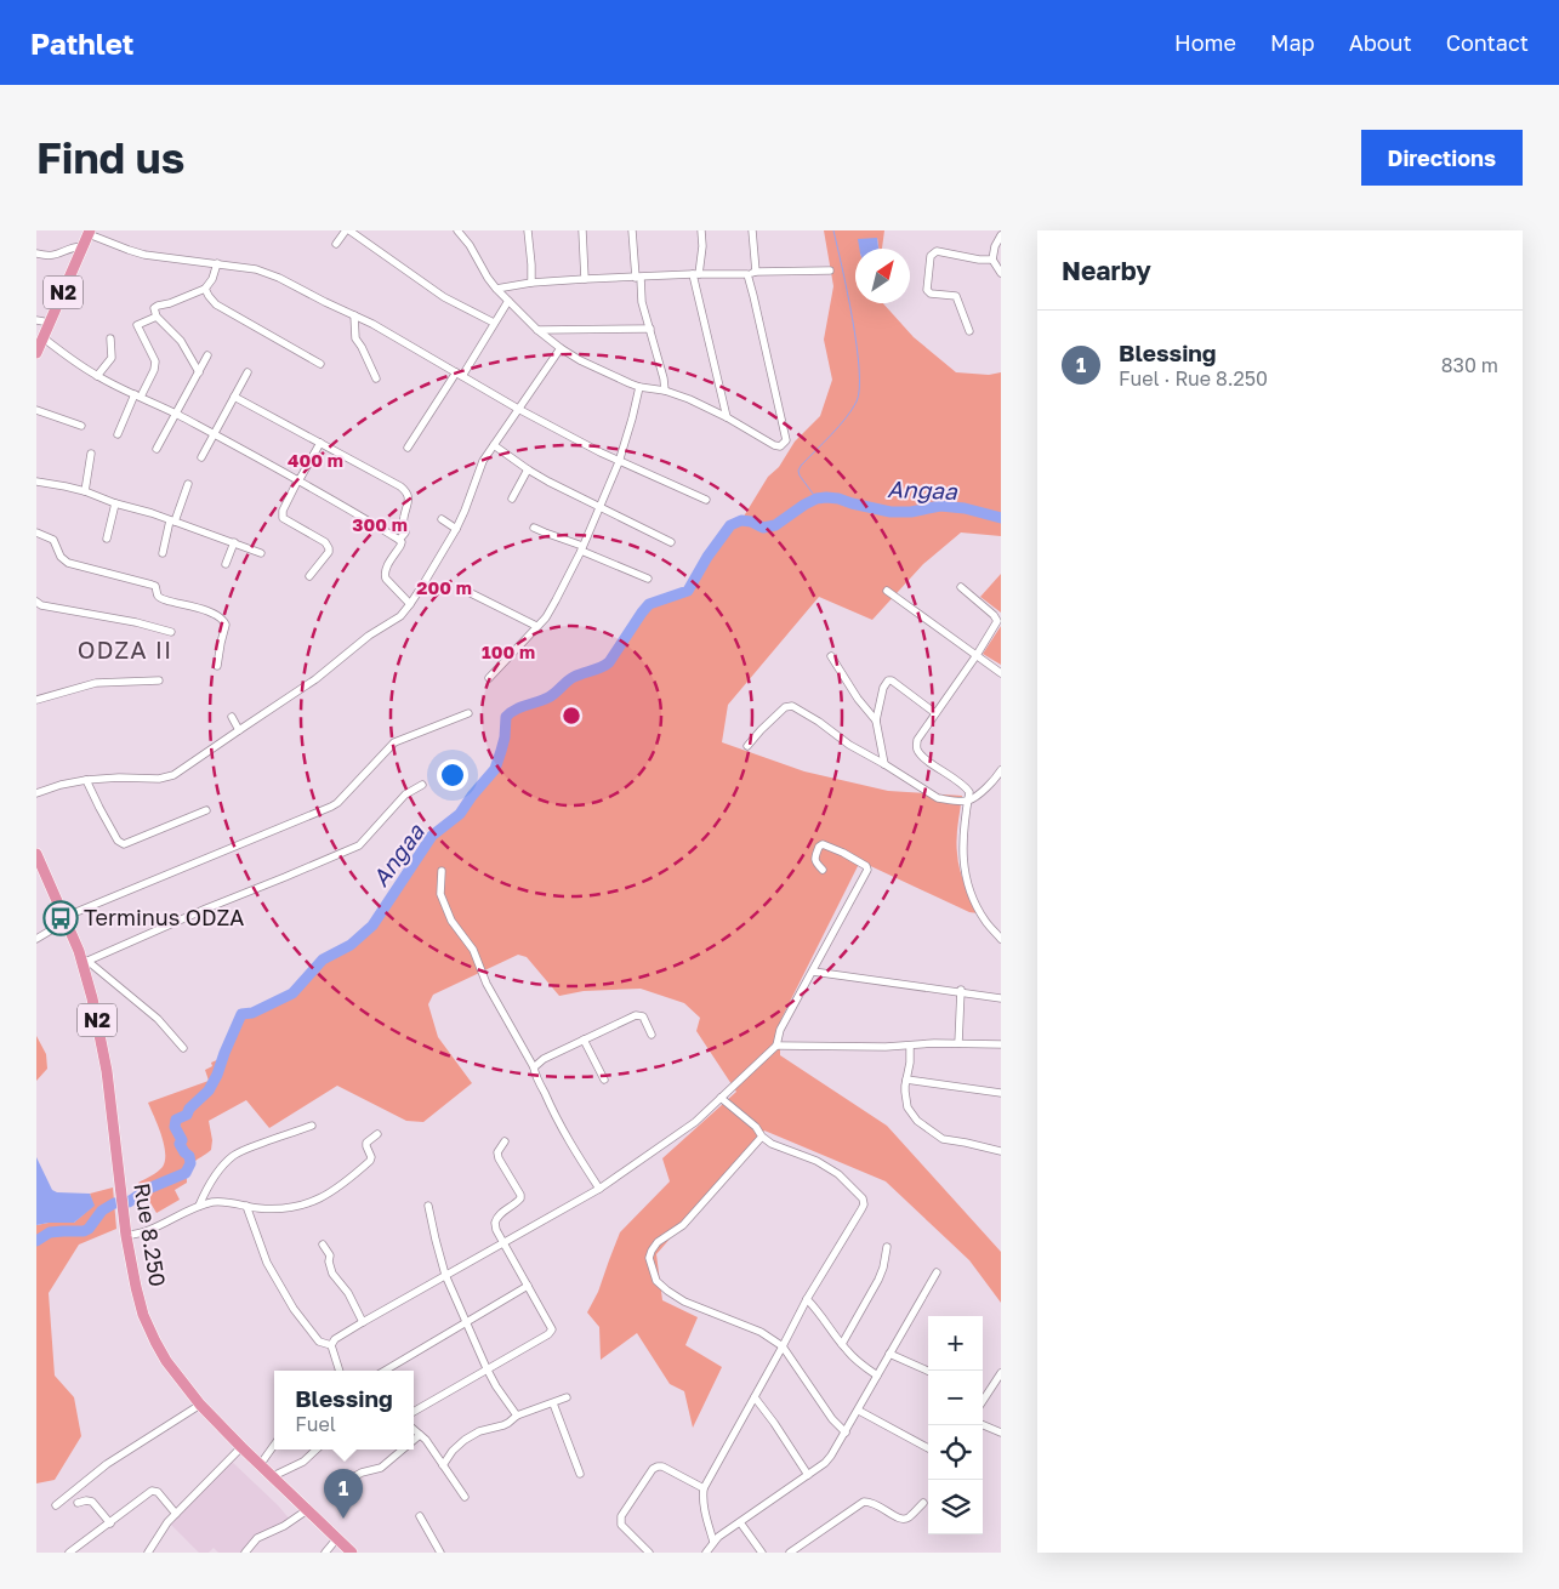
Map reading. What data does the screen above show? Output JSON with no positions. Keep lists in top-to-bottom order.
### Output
{
  "streets": {
    "highway": ["N2", "Rue 8.250"]
  },
  "districts": ["ODZA II"],
  "water": ["Angaa"],
  "places": {
    "bus stop": ["Terminus ODZA"]
  },
  "north": "top right",
  "page": {
    "header": "Pathlet",
    "nav": [
      "Home",
      "Map",
      "About",
      "Contact"
    ],
    "buttons": "Directions",
    "title": "Find us",
    "heading": "Nearby",
    "list": [
      {
        "mark": "1",
        "name": "Blessing",
        "note": "Fuel · Rue 8.250",
        "value": "830 m"
      }
    ],
    "map_buttons": ["+", "−"],
    "popup": ["Blessing", "Fuel"],
    "pins": "1"
  },
  "rings": [
    "400 m",
    "300 m",
    "200 m",
    "100 m"
  ]
}
